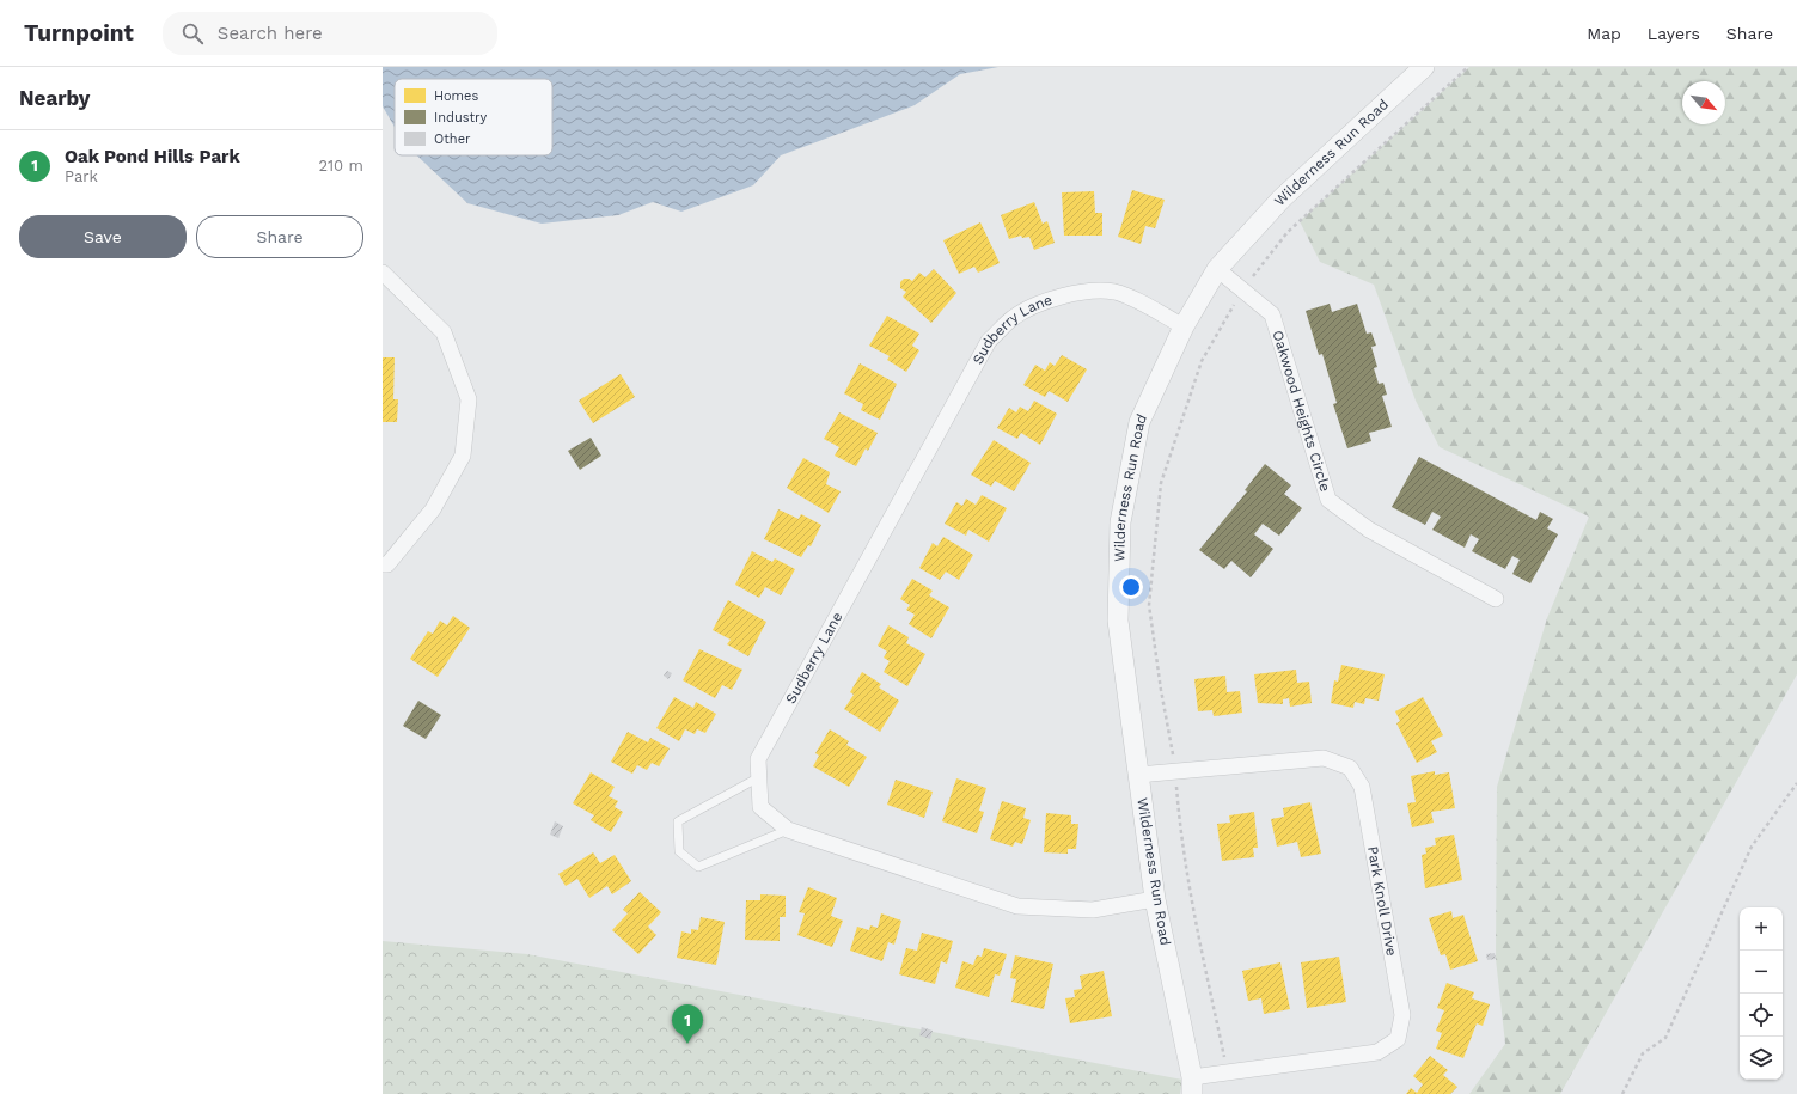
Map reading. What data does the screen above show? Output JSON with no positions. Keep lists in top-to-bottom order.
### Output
{
  "streets": {
    "street": [
      "Wilderness Run Road",
      "Sudberry Lane",
      "Oakwood Heights Circle",
      "Park Knoll Drive"
    ]
  },
  "crossings": [
    ["Wilderness Run Road", "Sudberry Lane"],
    ["Wilderness Run Road", "Oakwood Heights Circle"],
    ["Wilderness Run Road", "Park Knoll Drive"]
  ],
  "legend": ["Homes", "Industry", "Other"],
  "north": "bottom right",
  "page": {
    "header": "Turnpoint",
    "search": "Search here",
    "nav": ["Map", "Layers", "Share"],
    "heading": "Nearby",
    "list": [
      {
        "mark": "1",
        "name": "Oak Pond Hills Park",
        "note": "Park",
        "value": "210 m"
      }
    ],
    "buttons": ["Save", "Share"],
    "map_buttons": ["+", "−"],
    "pins": "1"
  }
}
